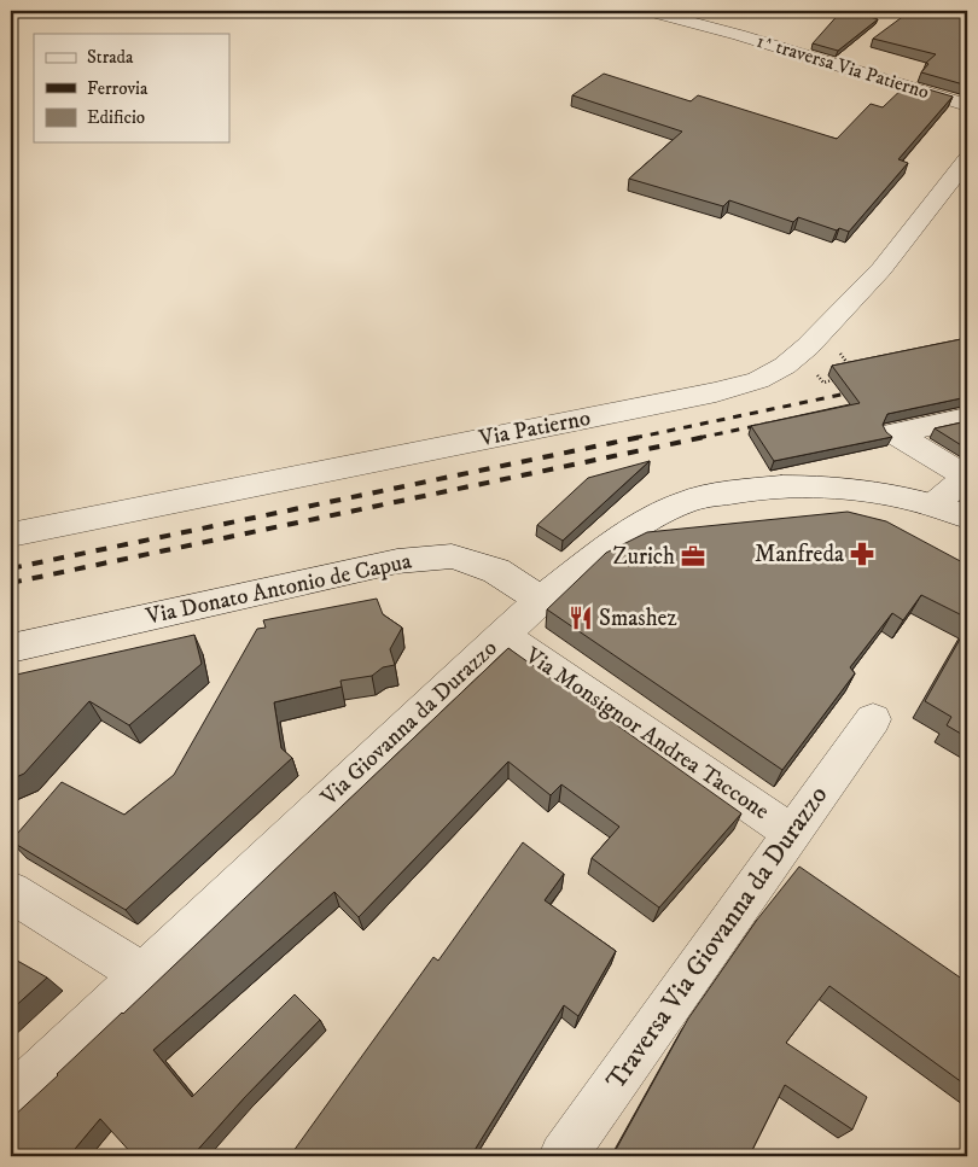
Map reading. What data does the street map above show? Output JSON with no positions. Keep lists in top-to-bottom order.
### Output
{
  "streets": {
    "street": [
      "1^ traversa Via Patierno",
      "Via Patierno",
      "Via Donato Antonio de Capua",
      "Via Giovanna da Durazzo",
      "Via Monsignor Andrea Taccone",
      "Traversa Via Giovanna da Durazzo"
    ]
  },
  "crossings": [
    ["Via Donato Antonio de Capua", "Via Giovanna da Durazzo"],
    ["Via Giovanna da Durazzo", "Via Monsignor Andrea Taccone"],
    ["Via Monsignor Andrea Taccone", "Traversa Via Giovanna da Durazzo"]
  ],
  "places": {
    "pharmacy": ["Manfreda"],
    "office": ["Zurich"],
    "restaurant": ["Smashez"]
  },
  "legend": ["Strada", "Ferrovia", "Edificio"]
}
